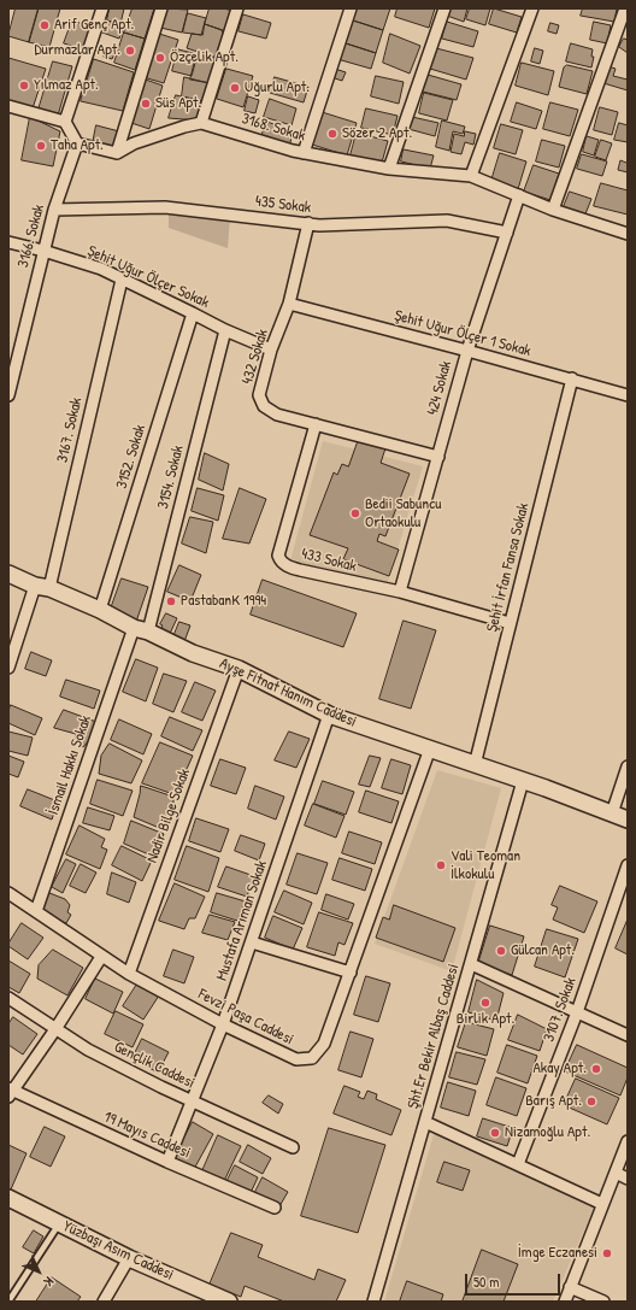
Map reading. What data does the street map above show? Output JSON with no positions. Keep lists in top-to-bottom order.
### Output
{
  "streets": {
    "street": [
      "3168. Sokak",
      "435 Sokak",
      "3166. Sokak",
      "Şehit Uğur Ölçer Sokak",
      "Şehit Uğur Ölçer 1 Sokak",
      "432 Sokak",
      "424 Sokak",
      "3167. Sokak",
      "3152. Sokak",
      "3154. Sokak",
      "433 Sokak",
      "Şehit İrfan Fansa Sokak",
      "Ayşe Fitnat Hanım Caddesi",
      "İsmail Hakkı Sokak",
      "Nadir Bilge Sokak",
      "Mustafa Arıman Sokak",
      "3107. Sokak",
      "Fevzi Paşa Caddesi",
      "Şht.Er Bekir Albaş Caddesi",
      "Gençlik Caddesi",
      "19 Mayıs Caddesi",
      "Yüzbaşı Asım Caddesi"
    ]
  },
  "crossings": [
    ["3168. Sokak", "424 Sokak"],
    ["435 Sokak", "3166. Sokak"],
    ["435 Sokak", "432 Sokak"],
    ["435 Sokak", "424 Sokak"],
    ["3166. Sokak", "Şehit Uğur Ölçer Sokak"],
    ["Şehit Uğur Ölçer Sokak", "432 Sokak"],
    ["Şehit Uğur Ölçer Sokak", "3167. Sokak"],
    ["Şehit Uğur Ölçer Sokak", "3152. Sokak"],
    ["Şehit Uğur Ölçer Sokak", "3154. Sokak"],
    ["Şehit Uğur Ölçer 1 Sokak", "432 Sokak"],
    ["Şehit Uğur Ölçer 1 Sokak", "424 Sokak"],
    ["Şehit Uğur Ölçer 1 Sokak", "Şehit İrfan Fansa Sokak"],
    ["432 Sokak", "424 Sokak"],
    ["432 Sokak", "433 Sokak"],
    ["424 Sokak", "433 Sokak"],
    ["3167. Sokak", "Ayşe Fitnat Hanım Caddesi"],
    ["3152. Sokak", "Ayşe Fitnat Hanım Caddesi"],
    ["3154. Sokak", "Ayşe Fitnat Hanım Caddesi"],
    ["3154. Sokak", "İsmail Hakkı Sokak"],
    ["433 Sokak", "Şehit İrfan Fansa Sokak"],
    ["Şehit İrfan Fansa Sokak", "Ayşe Fitnat Hanım Caddesi"],
    ["Ayşe Fitnat Hanım Caddesi", "İsmail Hakkı Sokak"],
    ["Ayşe Fitnat Hanım Caddesi", "Nadir Bilge Sokak"],
    ["Ayşe Fitnat Hanım Caddesi", "Mustafa Arıman Sokak"],
    ["Ayşe Fitnat Hanım Caddesi", "Fevzi Paşa Caddesi"],
    ["Ayşe Fitnat Hanım Caddesi", "Şht.Er Bekir Albaş Caddesi"],
    ["İsmail Hakkı Sokak", "Fevzi Paşa Caddesi"],
    ["Nadir Bilge Sokak", "Fevzi Paşa Caddesi"],
    ["Mustafa Arıman Sokak", "Fevzi Paşa Caddesi"],
    ["Mustafa Arıman Sokak", "Gençlik Caddesi"],
    ["Mustafa Arıman Sokak", "19 Mayıs Caddesi"]
  ],
  "places": [
    "Arif Genç Apt.",
    "Durmazlar Apt.",
    "Özçelik Apt.",
    "Yılmaz Apt.",
    "Uğurlu Apt.",
    "Süs Apt.",
    "Sözer 2 Apt.",
    "Taha Apt.",
    "Bedii Sabuncu Ortaokulu",
    "PastabanK 1994",
    "Vali Teoman İlkokulu",
    "Gülcan Apt.",
    "Birlik Apt.",
    "Akay Apt.",
    "Barış Apt.",
    "Nizamoğlu Apt.",
    "İmge Eczanesi"
  ],
  "scale_bar": "50 m",
  "north": "bottom right"
}
